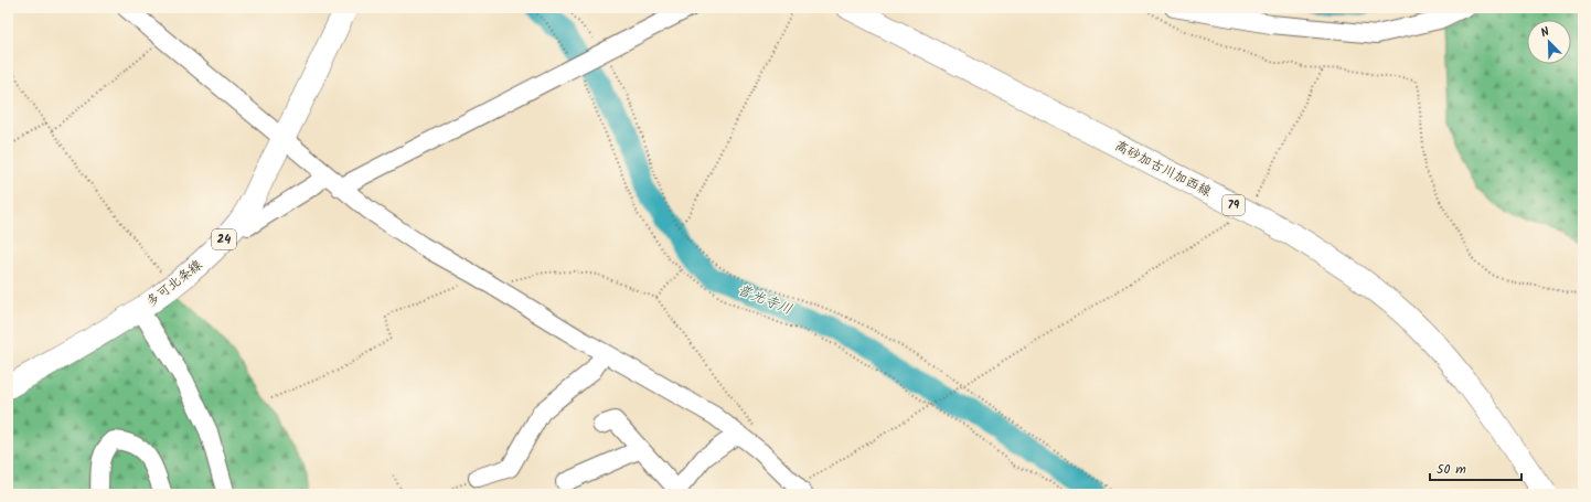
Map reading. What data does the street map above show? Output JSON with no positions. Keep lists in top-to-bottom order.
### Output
{
  "streets": {
    "main road": [
      "高砂加古川加西線",
      "79",
      "24",
      "多可北条線"
    ]
  },
  "water": ["普光寺川"],
  "scale_bar": "50 m",
  "north": "top left"
}
